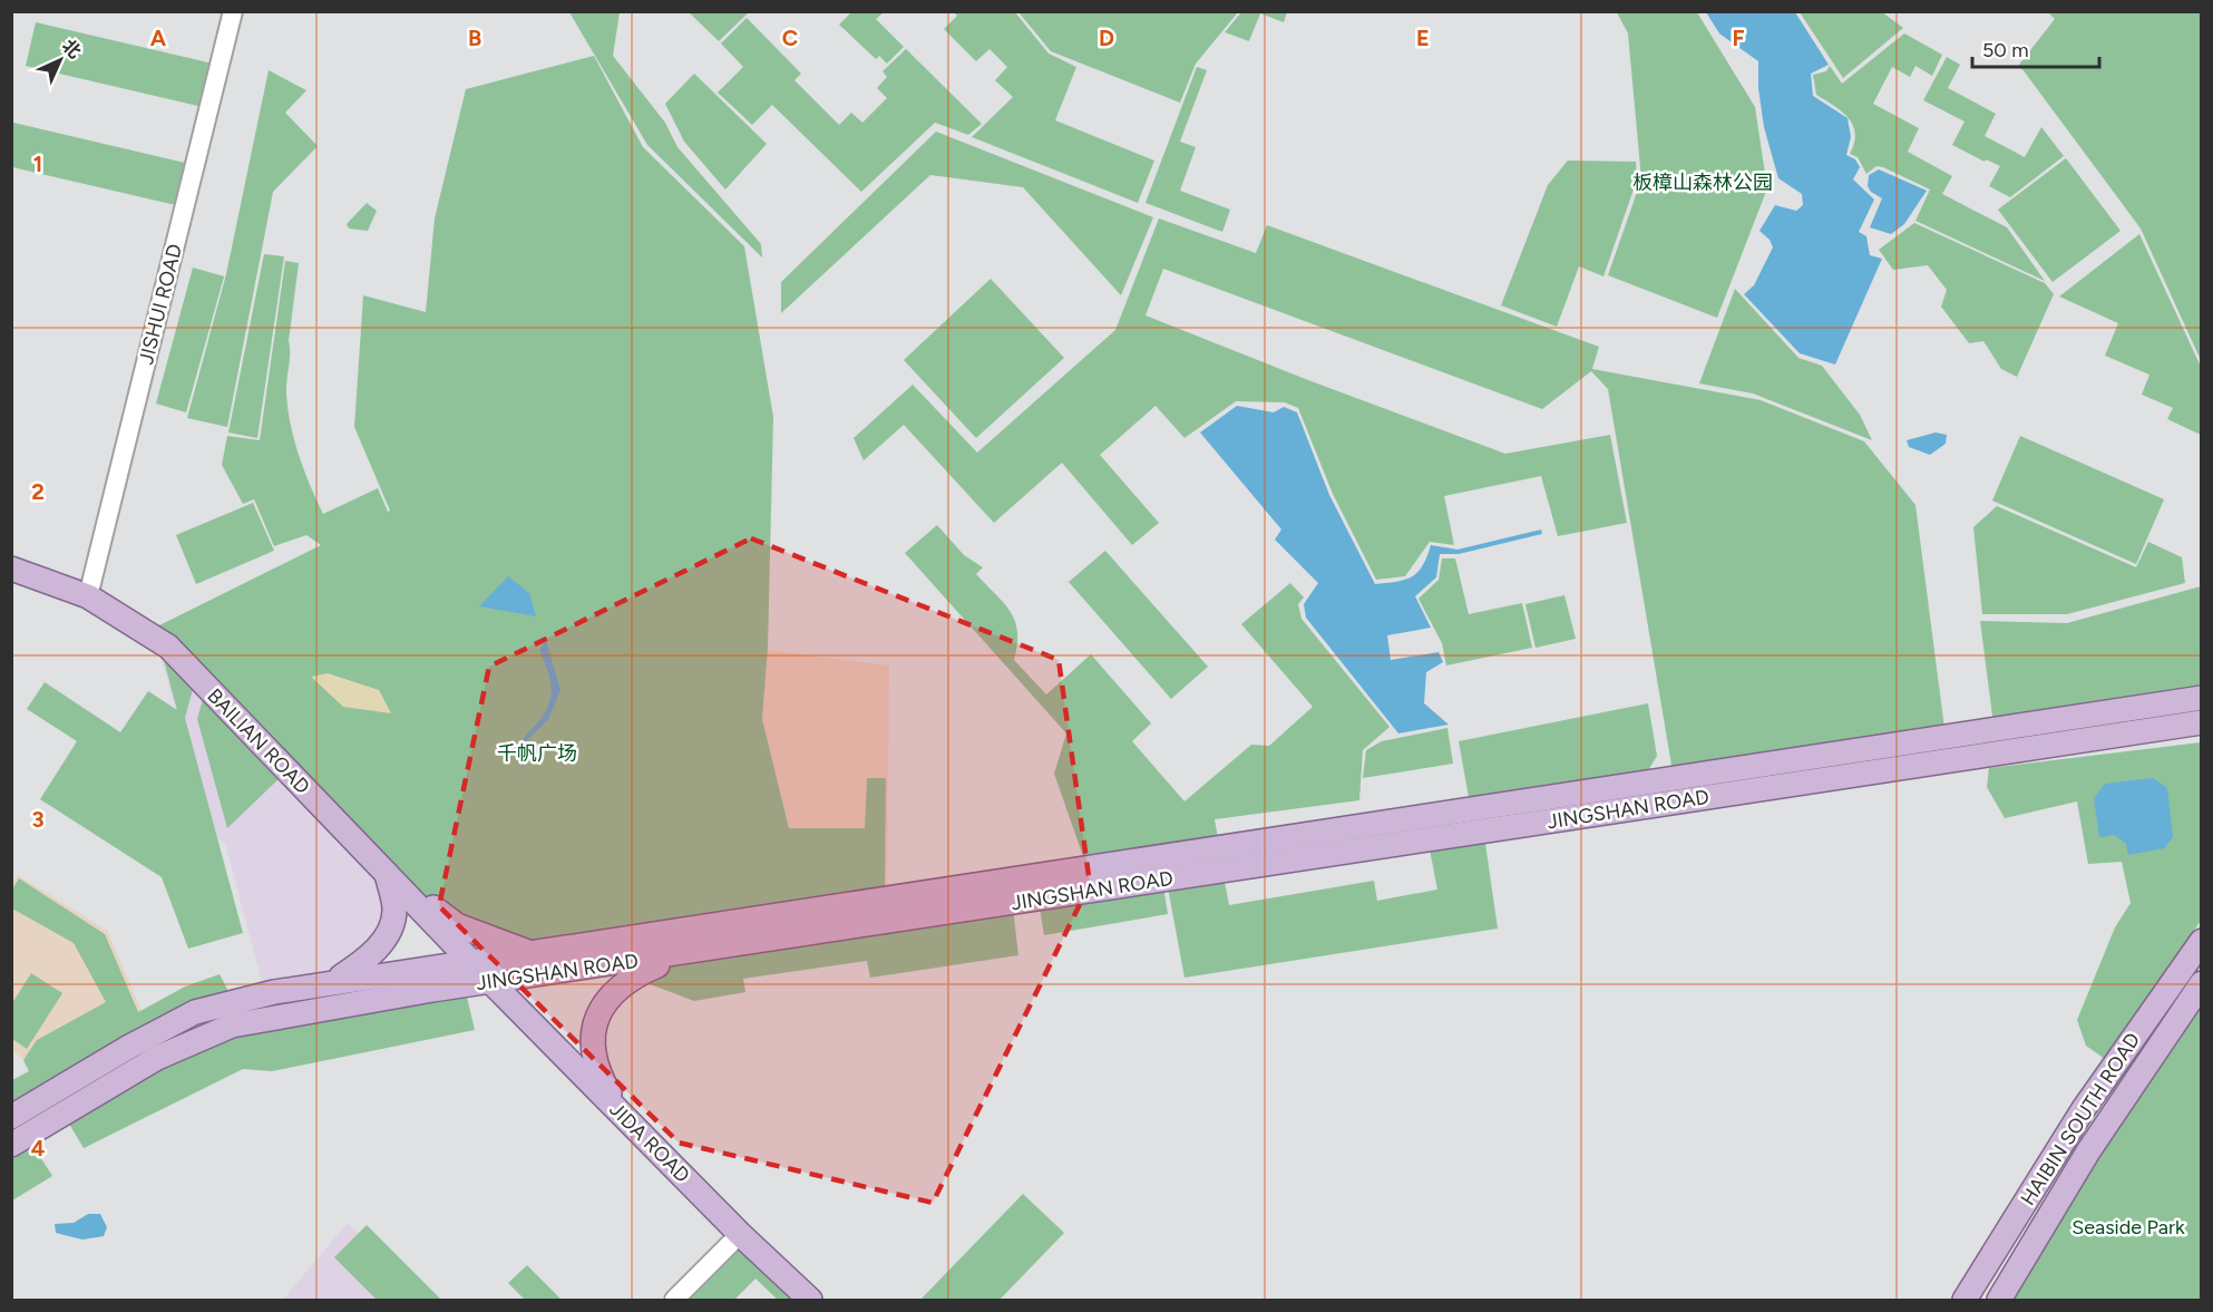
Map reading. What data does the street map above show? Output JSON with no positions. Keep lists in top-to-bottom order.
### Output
{
  "streets": {
    "main road": [
      "BAILIAN ROAD",
      "JINGSHAN ROAD",
      "HAIBIN SOUTH ROAD",
      "JIDA ROAD"
    ],
    "street": ["JISHUI ROAD"]
  },
  "crossings": [
    ["JISHUI ROAD", "BAILIAN ROAD"],
    ["BAILIAN ROAD", "JINGSHAN ROAD"],
    ["BAILIAN ROAD", "JIDA ROAD"],
    ["JINGSHAN ROAD", "JIDA ROAD"]
  ],
  "parks": ["板樟山森林公园", "千帆广场", "Seaside Park"],
  "scale_bar": "50 m",
  "north": "top right",
  "grid": {
    "columns": [
      "A",
      "B",
      "C",
      "D",
      "E",
      "F"
    ],
    "rows": [
      "1",
      "2",
      "3",
      "4"
    ]
  }
}
